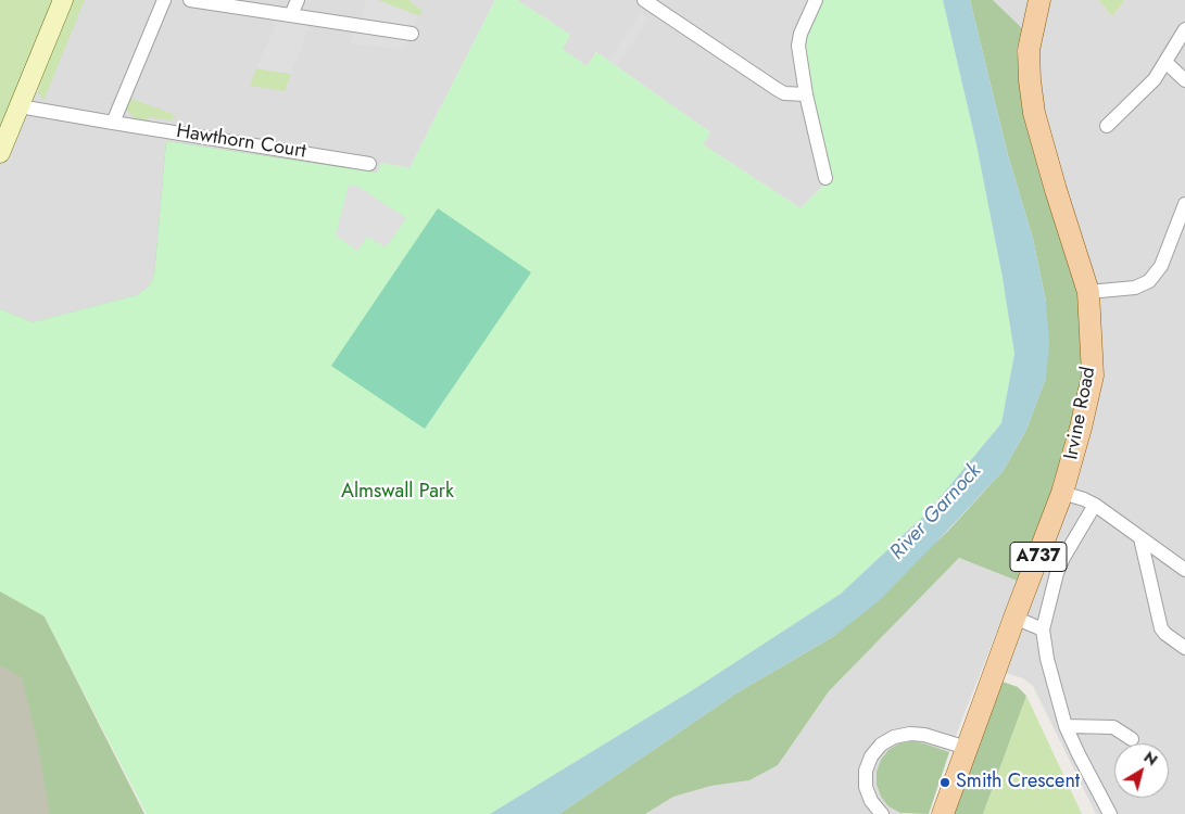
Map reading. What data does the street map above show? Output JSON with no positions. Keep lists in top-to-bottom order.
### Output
{
  "streets": {
    "main road": ["Irvine Road", "A737"],
    "street": ["Hawthorn Court"]
  },
  "water": ["River Garnock"],
  "parks": ["Almswall Park"],
  "places": ["Smith Crescent"],
  "north": "top right"
}
